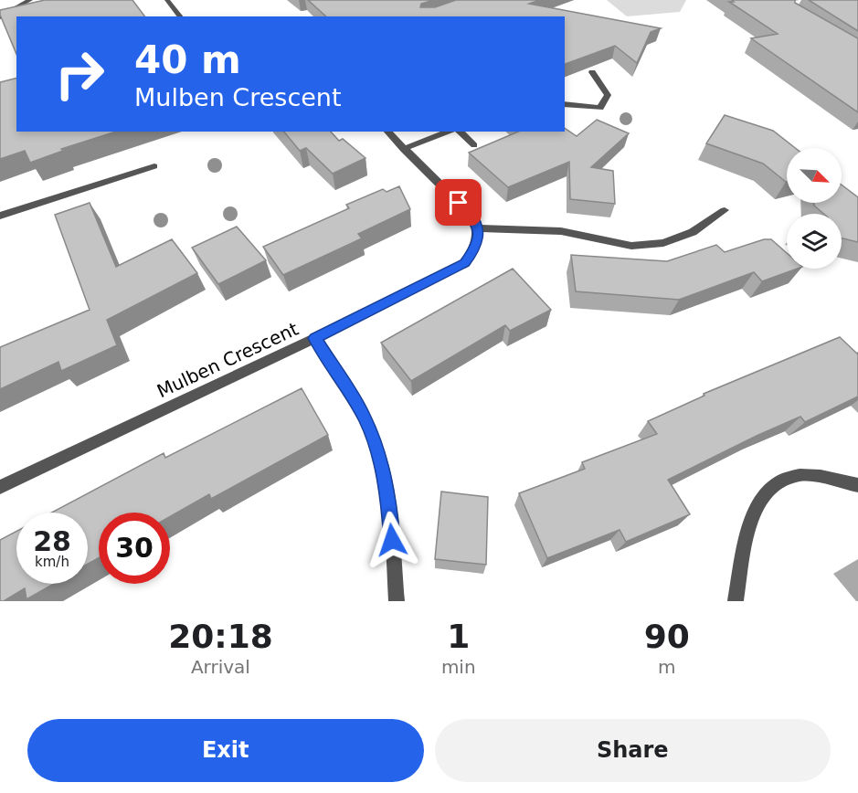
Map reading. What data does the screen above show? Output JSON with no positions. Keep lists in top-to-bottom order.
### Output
{
  "streets": {
    "street": ["Mulben Crescent"]
  },
  "north": "bottom right",
  "page": {
    "turn": ["40 m", "Mulben Crescent"],
    "speed": "28 km/h",
    "limit": "30",
    "eta": [
      "20:18",
      "Arrival",
      "1",
      "min",
      "90",
      "m"
    ],
    "buttons": ["Exit", "Share"]
  }
}
